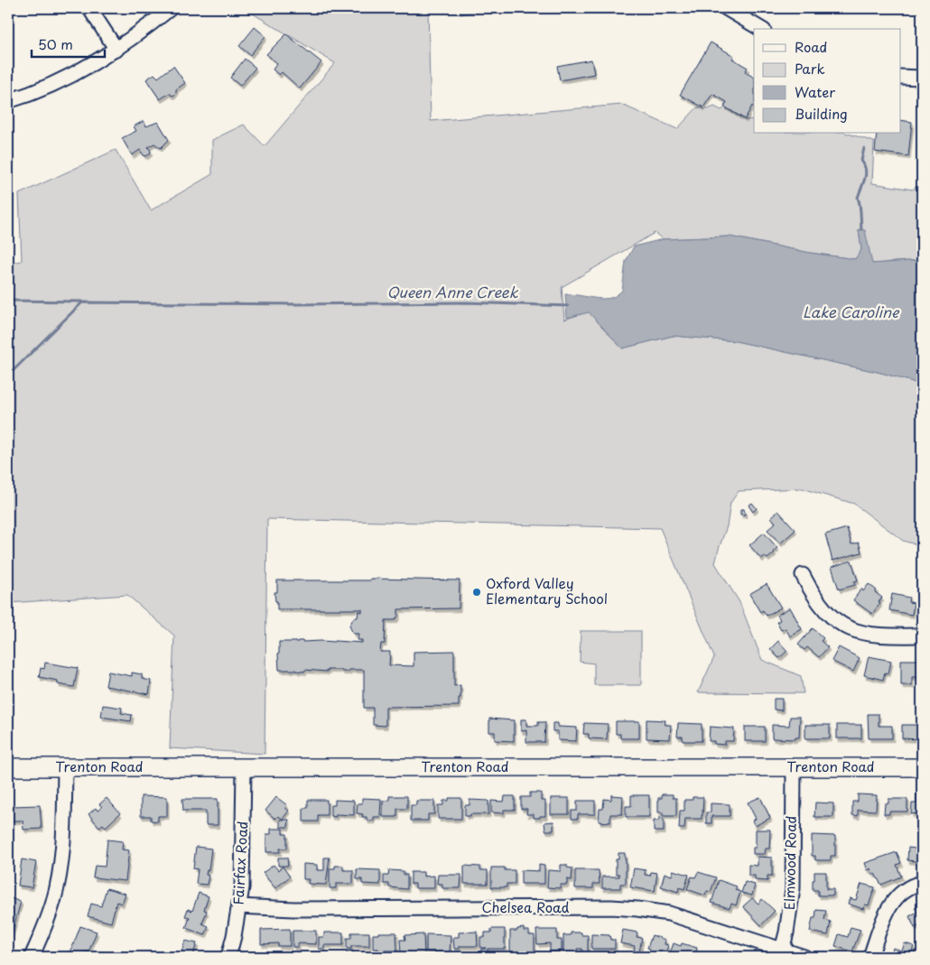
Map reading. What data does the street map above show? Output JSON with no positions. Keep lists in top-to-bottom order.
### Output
{
  "streets": {
    "main road": ["Trenton Road"],
    "street": ["Fairfax Road", "Elmwood Road", "Chelsea Road"]
  },
  "crossings": [
    ["Trenton Road", "Fairfax Road"],
    ["Trenton Road", "Elmwood Road"],
    ["Fairfax Road", "Chelsea Road"],
    ["Elmwood Road", "Chelsea Road"]
  ],
  "water": ["Queen Anne Creek", "Lake Caroline"],
  "places": ["Oxford Valley Elementary School"],
  "legend": [
    "Road",
    "Park",
    "Water",
    "Building"
  ],
  "scale_bar": "50 m"
}
